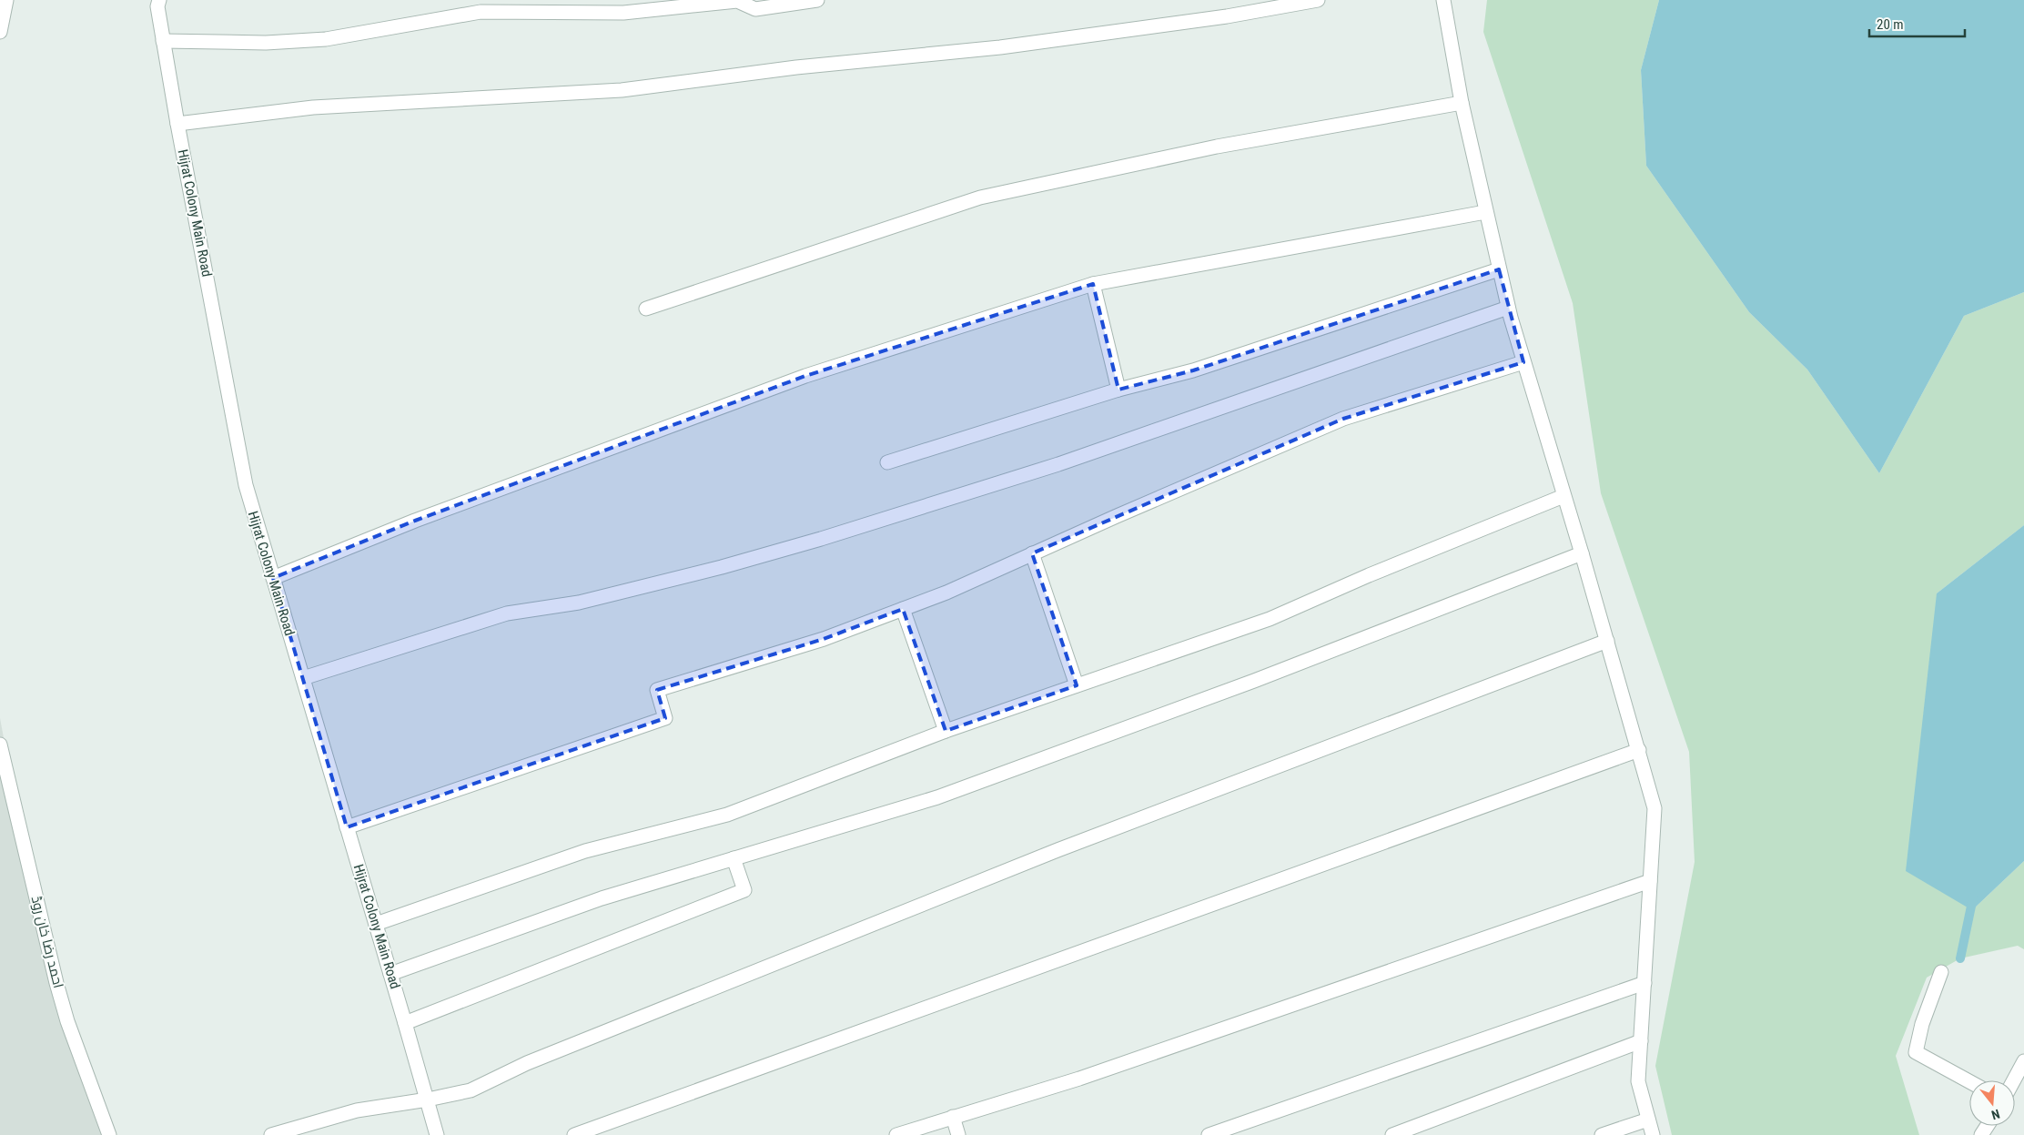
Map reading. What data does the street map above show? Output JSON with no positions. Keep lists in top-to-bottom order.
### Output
{
  "streets": {
    "street": ["Hijrat Colony Main Road", "احمد رضا خان روڈ"]
  },
  "scale_bar": "20 m",
  "north": "bottom"
}
